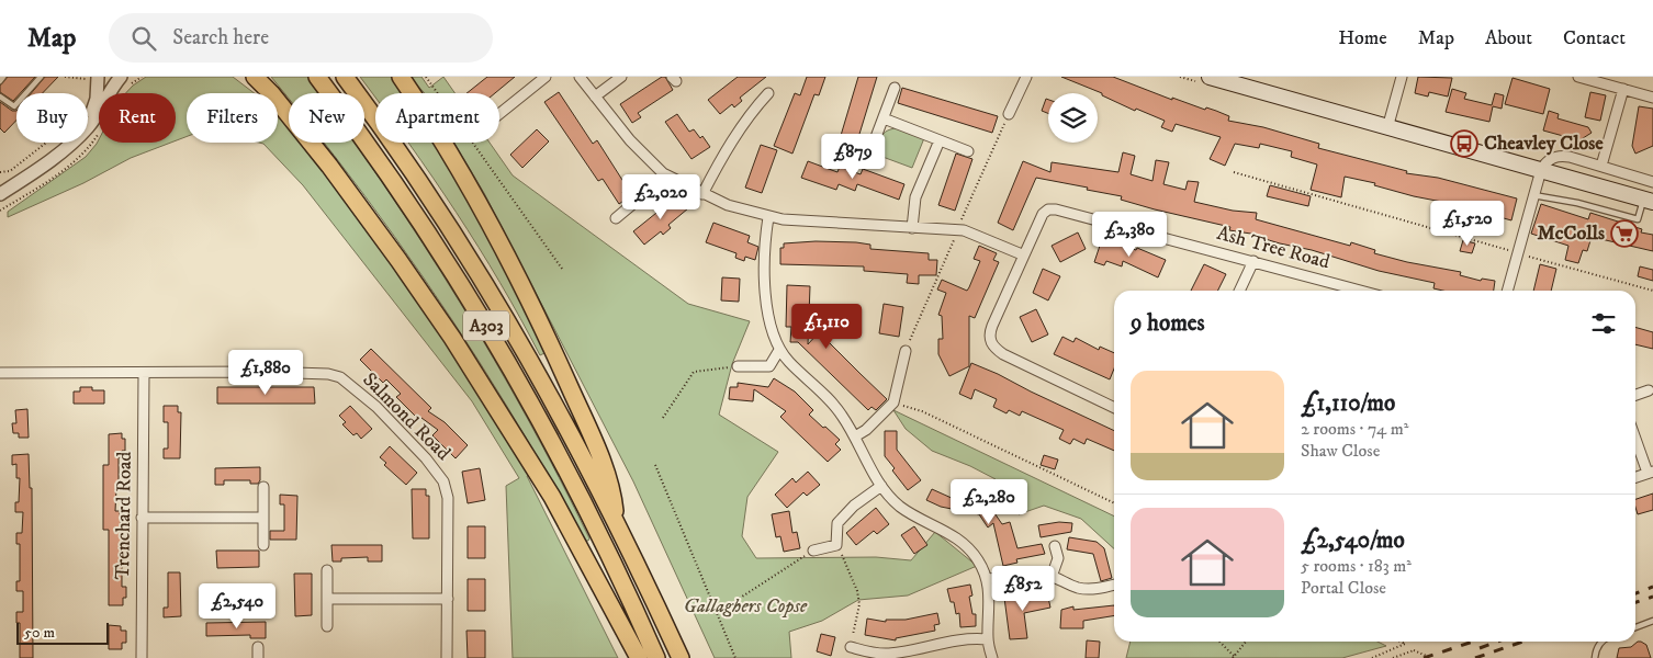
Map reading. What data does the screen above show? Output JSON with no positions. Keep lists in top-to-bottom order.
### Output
{
  "streets": {
    "highway": ["A303"],
    "street": ["Ash Tree Road", "Salmond Road", "Trenchard Road"]
  },
  "crossings": [
    ["Salmond Road", "Trenchard Road"]
  ],
  "parks": ["Gallaghers Copse"],
  "places": {
    "bus stop": ["Cheavley Close"],
    "supermarket": ["McColls"]
  },
  "scale_bar": "50 m",
  "page": {
    "header": "Map",
    "search": "Search here",
    "nav": [
      "Home",
      "Map",
      "About",
      "Contact"
    ],
    "chip": [
      "Buy",
      "Rent",
      "Filters",
      "New",
      "Apartment"
    ],
    "price": [
      "£879",
      "£2,020",
      "£1,520",
      "£2,380",
      "£1,110",
      "£1,880",
      "£2,280",
      "£852",
      "£2,540"
    ],
    "heading": "9 homes",
    "list": [
      {
        "name": "£1,110/mo",
        "note": "2 rooms · 74 m² · Shaw Close"
      },
      {
        "name": "£2,540/mo",
        "note": "5 rooms · 183 m² · Portal Close"
      }
    ],
    "scale": "50 m"
  }
}
